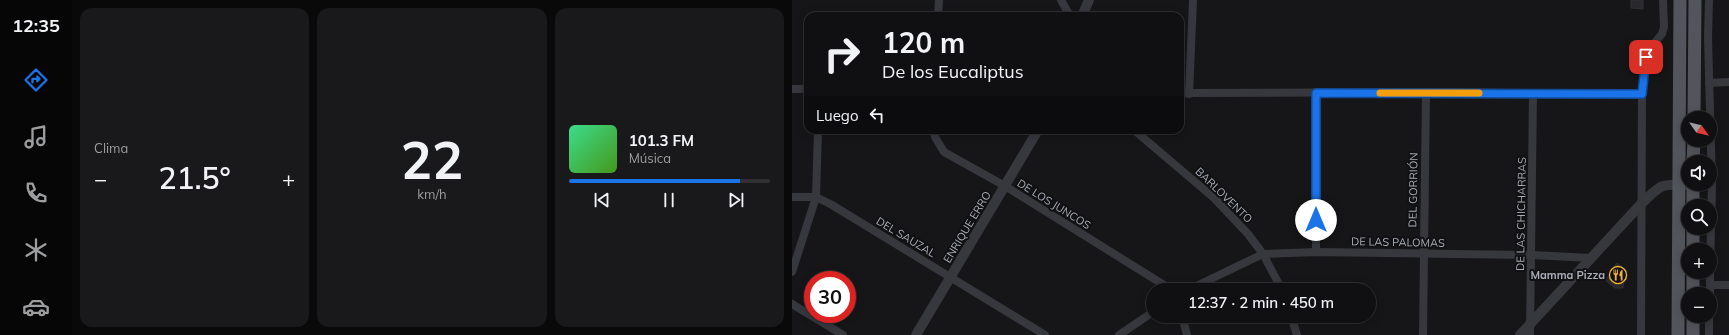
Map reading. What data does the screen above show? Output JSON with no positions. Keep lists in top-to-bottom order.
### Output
{
  "streets": {
    "street": [
      "DEL GORRIÓN",
      "BARLOVENTO",
      "DE LOS JUNCOS",
      "DE LAS CHICHARRAS",
      "ENRIQUE ERRO",
      "DEL SAUZAL",
      "DE LAS PALOMAS"
    ]
  },
  "crossings": [
    ["DEL GORRIÓN", "DE LAS PALOMAS"],
    ["BARLOVENTO", "DE LAS PALOMAS"],
    ["DE LOS JUNCOS", "ENRIQUE ERRO"],
    ["DE LAS CHICHARRAS", "DE LAS PALOMAS"],
    ["ENRIQUE ERRO", "DEL SAUZAL"]
  ],
  "places": {
    "restaurant": ["Mamma Pizza"]
  },
  "north": "bottom right",
  "page": {
    "tabs": "12:35",
    "tile": [
      "Clima",
      ["22", "km/h"]
    ],
    "turn": ["120 m", "De los Eucaliptus"],
    "then": "Luego",
    "map_buttons": ["+", "−"],
    "song": ["101.3 FM", "Música"],
    "heat": ["−", "21.5°", "+"],
    "limit": "30",
    "trip": "12:37 · 2 min · 450 m"
  }
}
